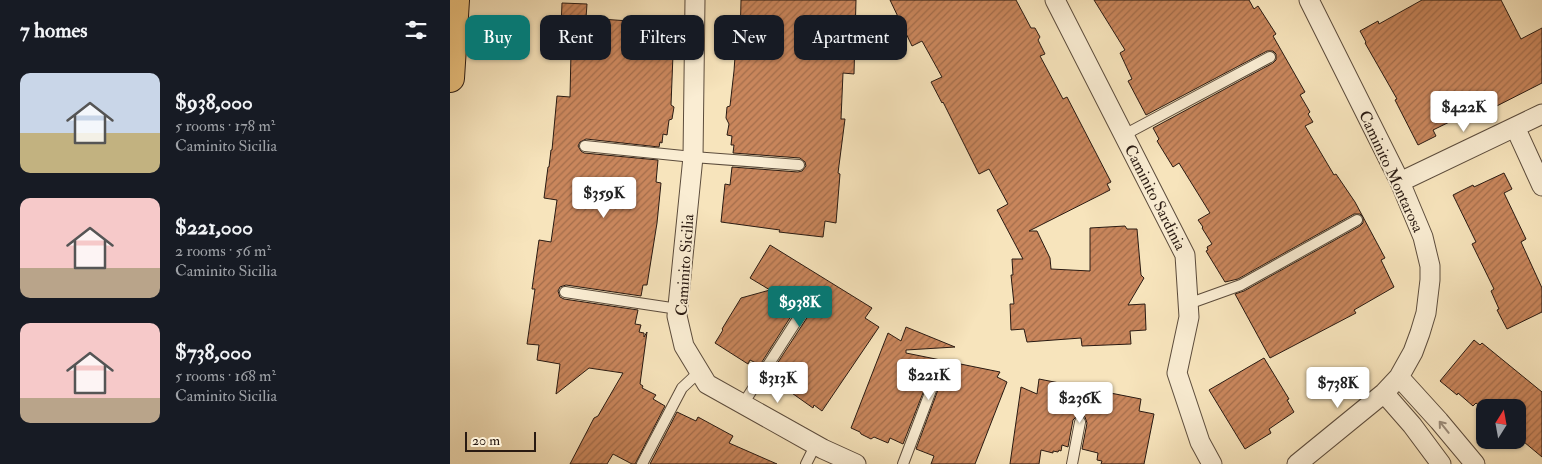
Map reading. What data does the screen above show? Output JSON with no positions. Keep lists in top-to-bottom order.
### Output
{
  "streets": {
    "street": ["Caminito Montarosa", "Caminito Sardinia", "Caminito Sicilia"]
  },
  "scale_bar": "20 m",
  "north": "top",
  "page": {
    "heading": "7 homes",
    "chip": [
      "Buy",
      "Rent",
      "Filters",
      "New",
      "Apartment"
    ],
    "list": [
      {
        "name": "$938,000",
        "note": "5 rooms · 178 m² · Caminito Sicilia"
      },
      {
        "name": "$221,000",
        "note": "2 rooms · 56 m² · Caminito Sicilia"
      },
      {
        "name": "$738,000",
        "note": "5 rooms · 168 m² · Caminito Sicilia"
      }
    ],
    "price": [
      "$422K",
      "$359K",
      "$938K",
      "$221K",
      "$313K",
      "$738K",
      "$236K"
    ],
    "scale": "20 m"
  }
}
